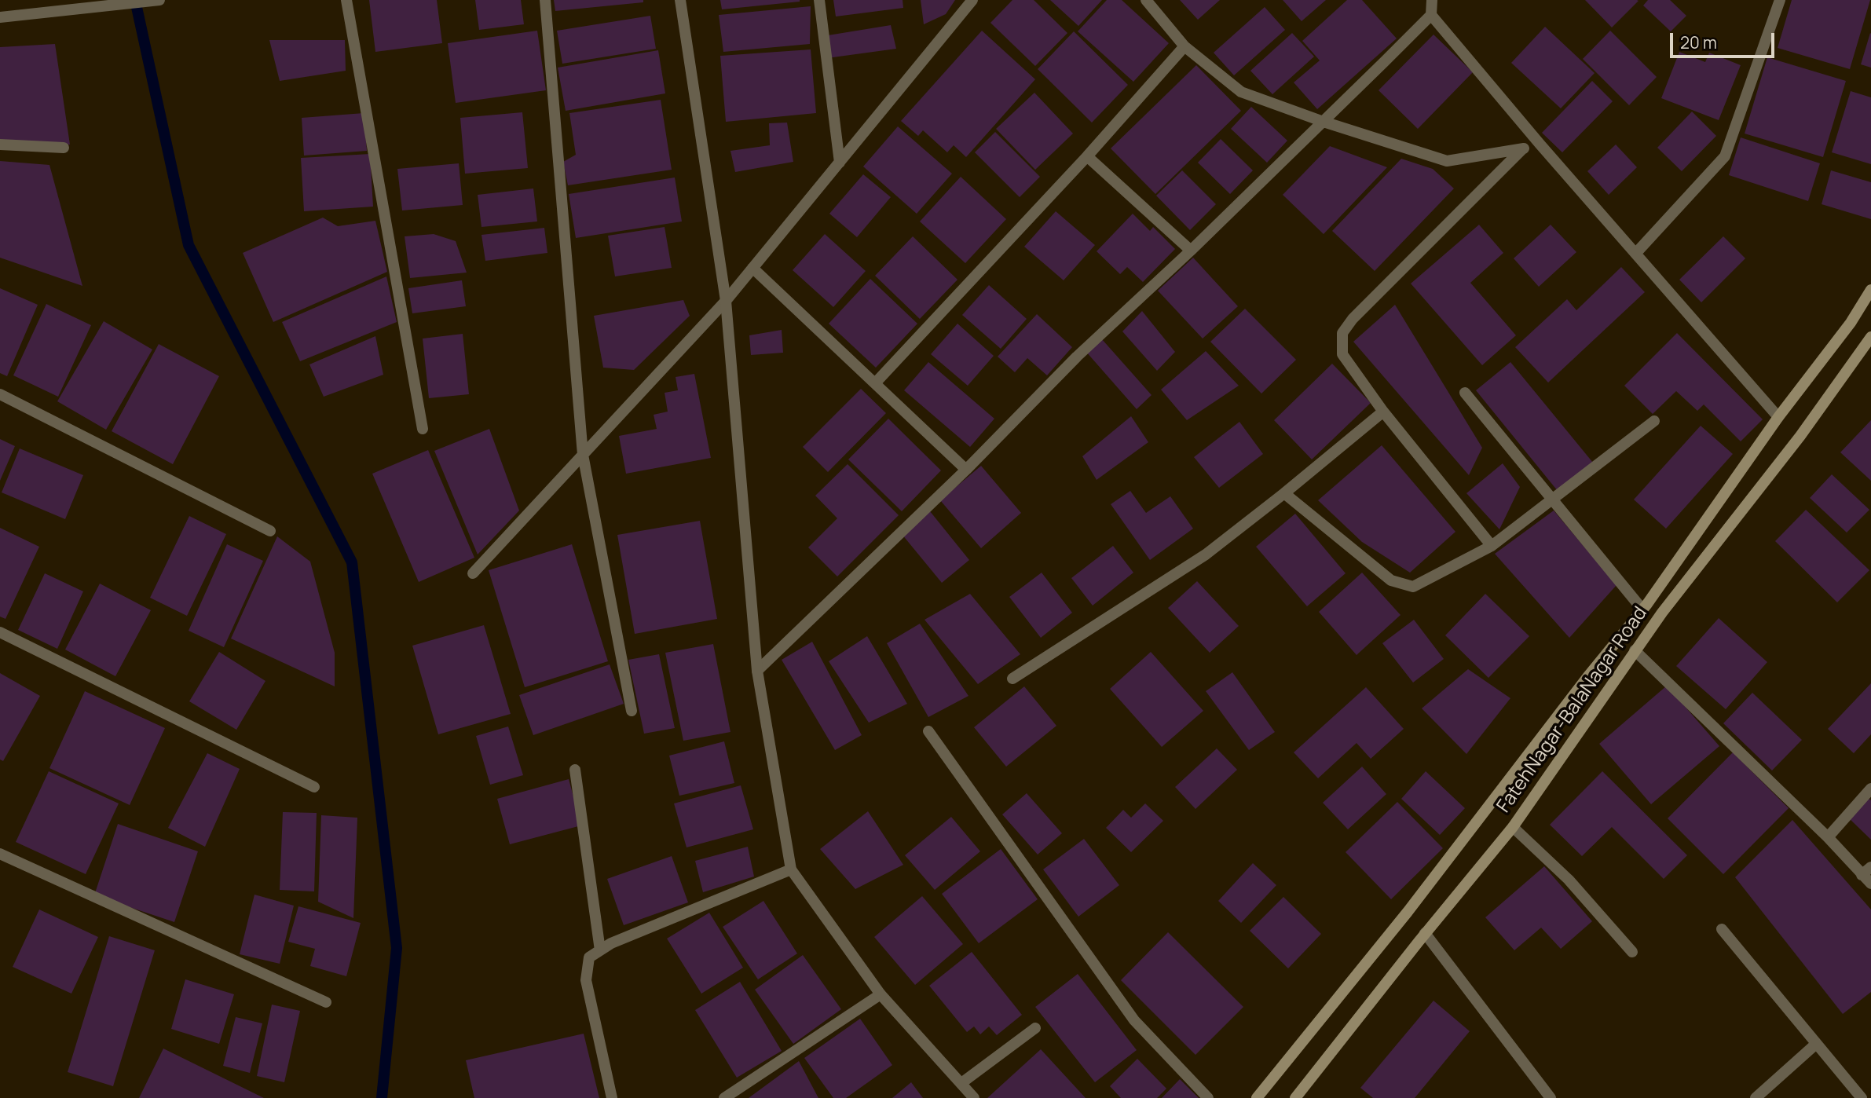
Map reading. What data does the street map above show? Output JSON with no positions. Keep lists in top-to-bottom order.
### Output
{
  "streets": {
    "main road": ["FatehNagar-BalaNagar Road"]
  },
  "scale_bar": "20 m"
}
